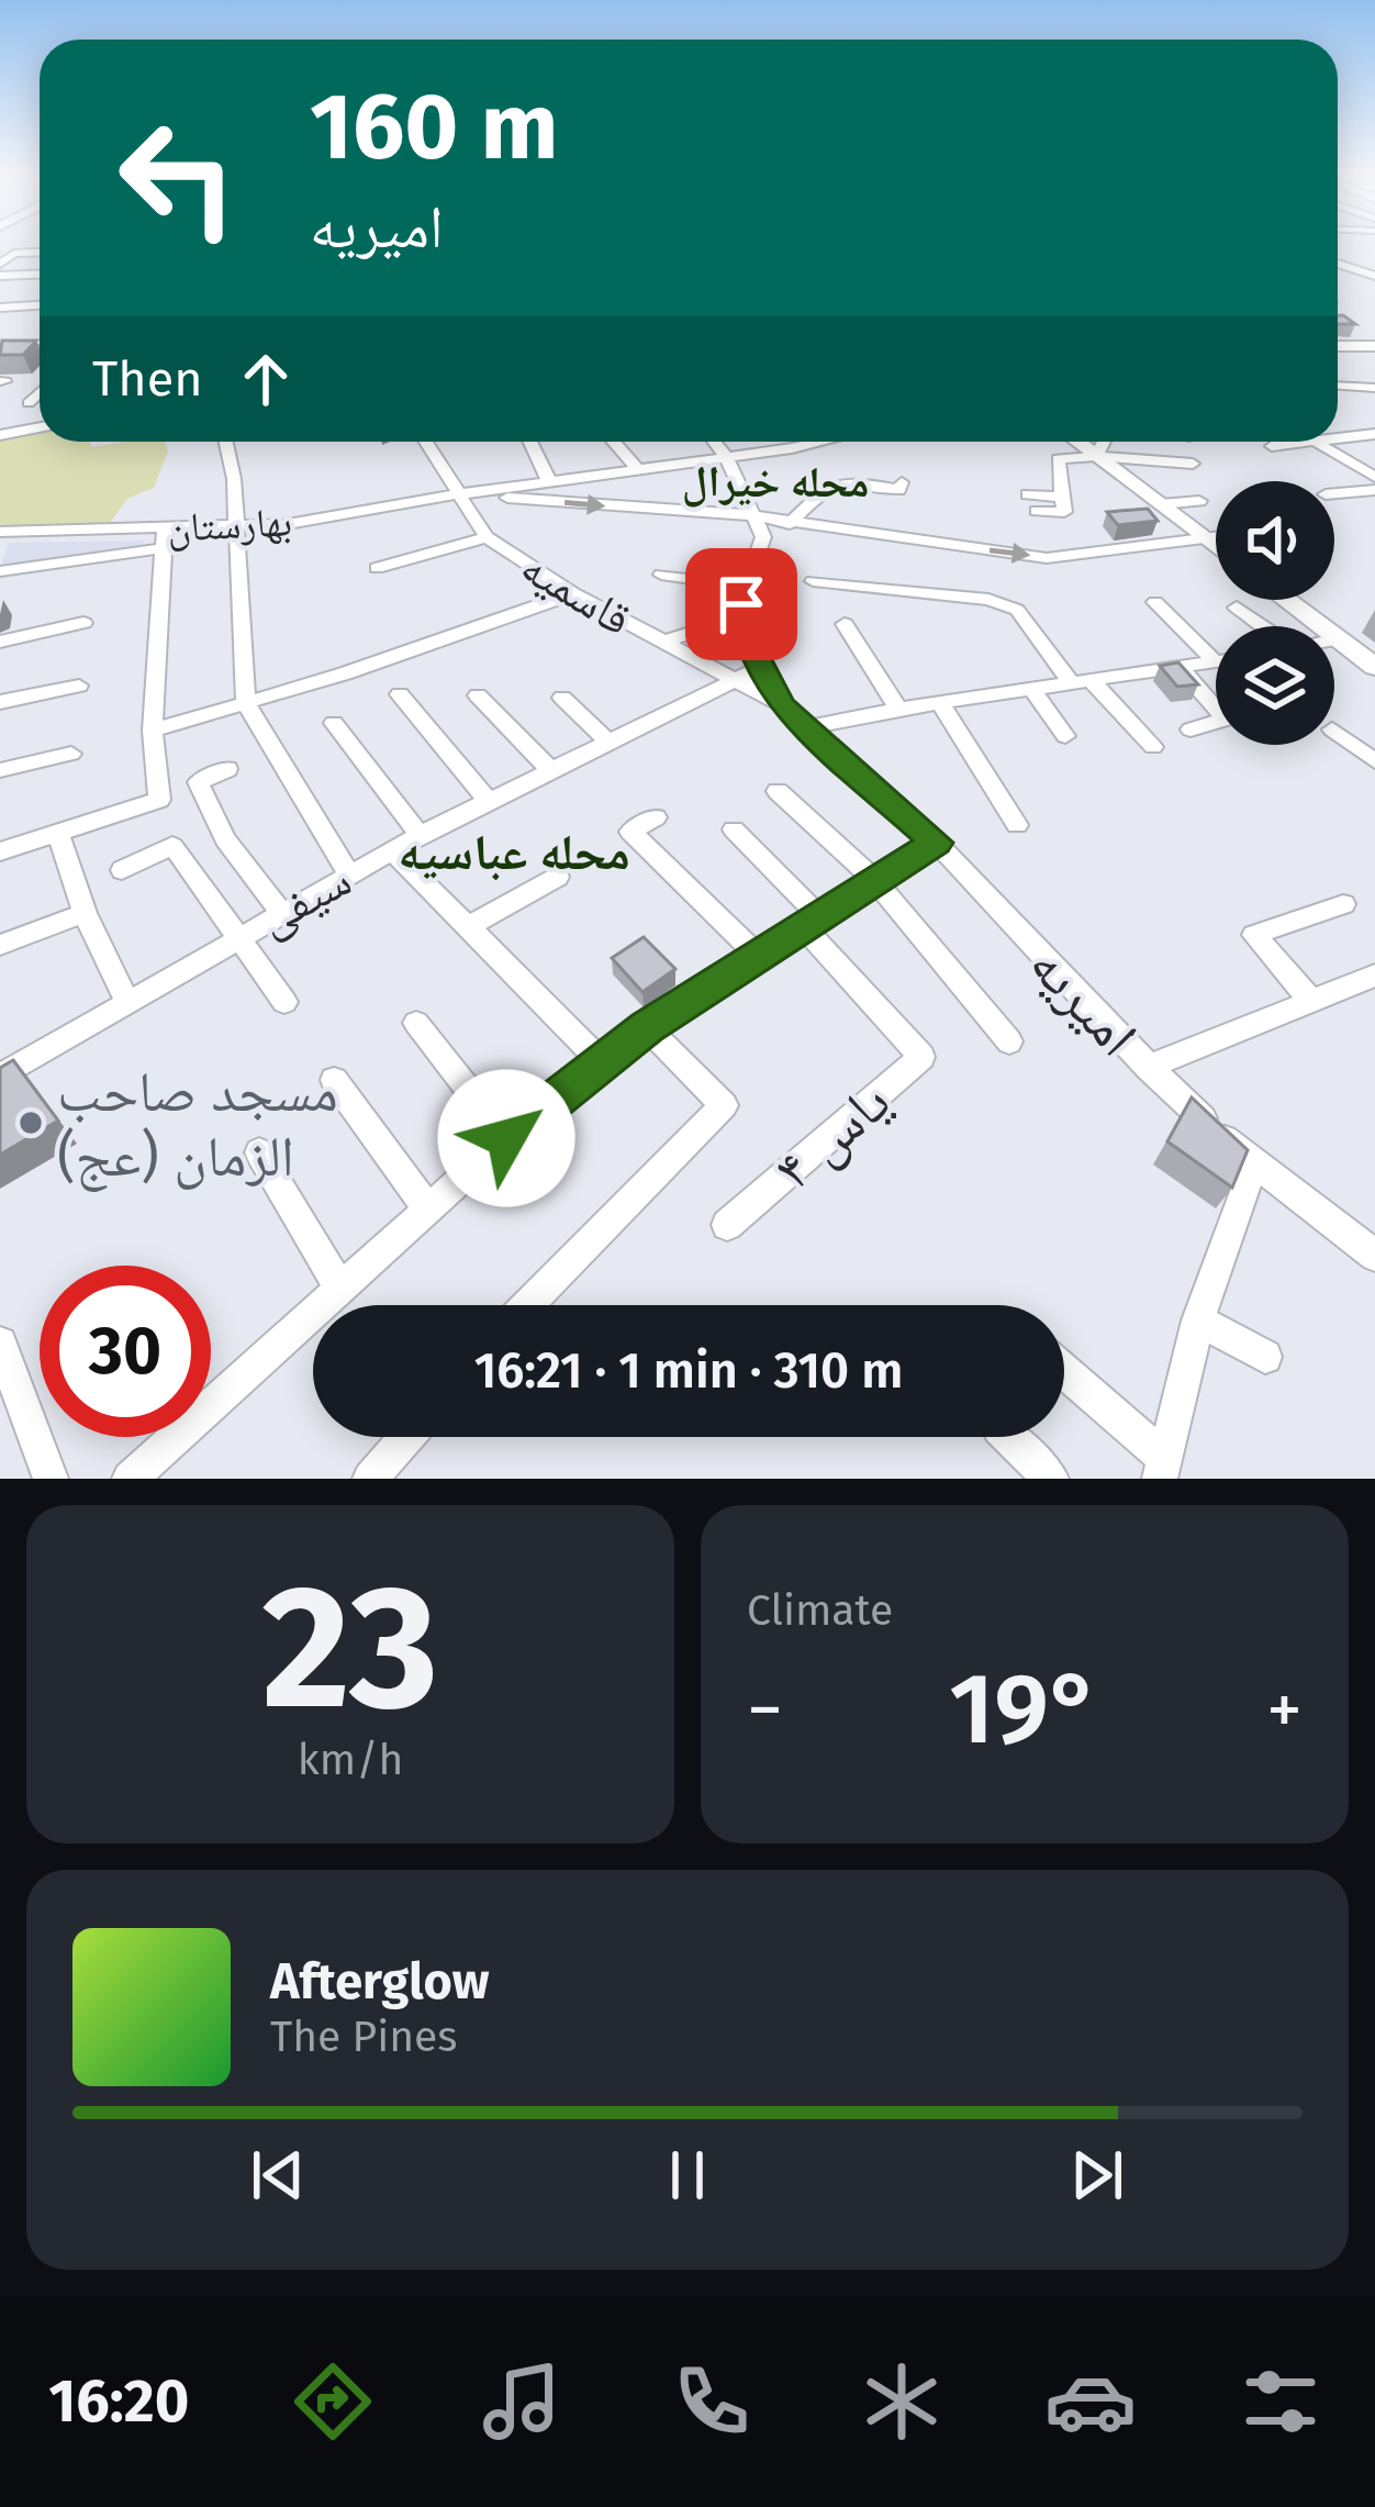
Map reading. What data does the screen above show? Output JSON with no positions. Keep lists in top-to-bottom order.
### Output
{
  "streets": {
    "street": [
      "بهارستان",
      "قاسمیه",
      "سیفی",
      "امیریه",
      "یاس ۴"
    ]
  },
  "crossings": [
    ["بهارستان", "قاسمیه"],
    ["قاسمیه", "سیفی"],
    ["قاسمیه", "امیریه"]
  ],
  "districts": ["محله خیرال", "محله عباسیه"],
  "places": ["مسجد صاحب الزمان (عج)"],
  "page": {
    "turn": ["160 m", "امیریه"],
    "then": "Then",
    "limit": "30",
    "trip": "16:21 · 1 min · 310 m",
    "tile": [
      ["23", "km/h"],
      "Climate"
    ],
    "heat": ["−", "19°", "+"],
    "song": ["Afterglow", "The Pines"],
    "tabs": "16:20"
  }
}
